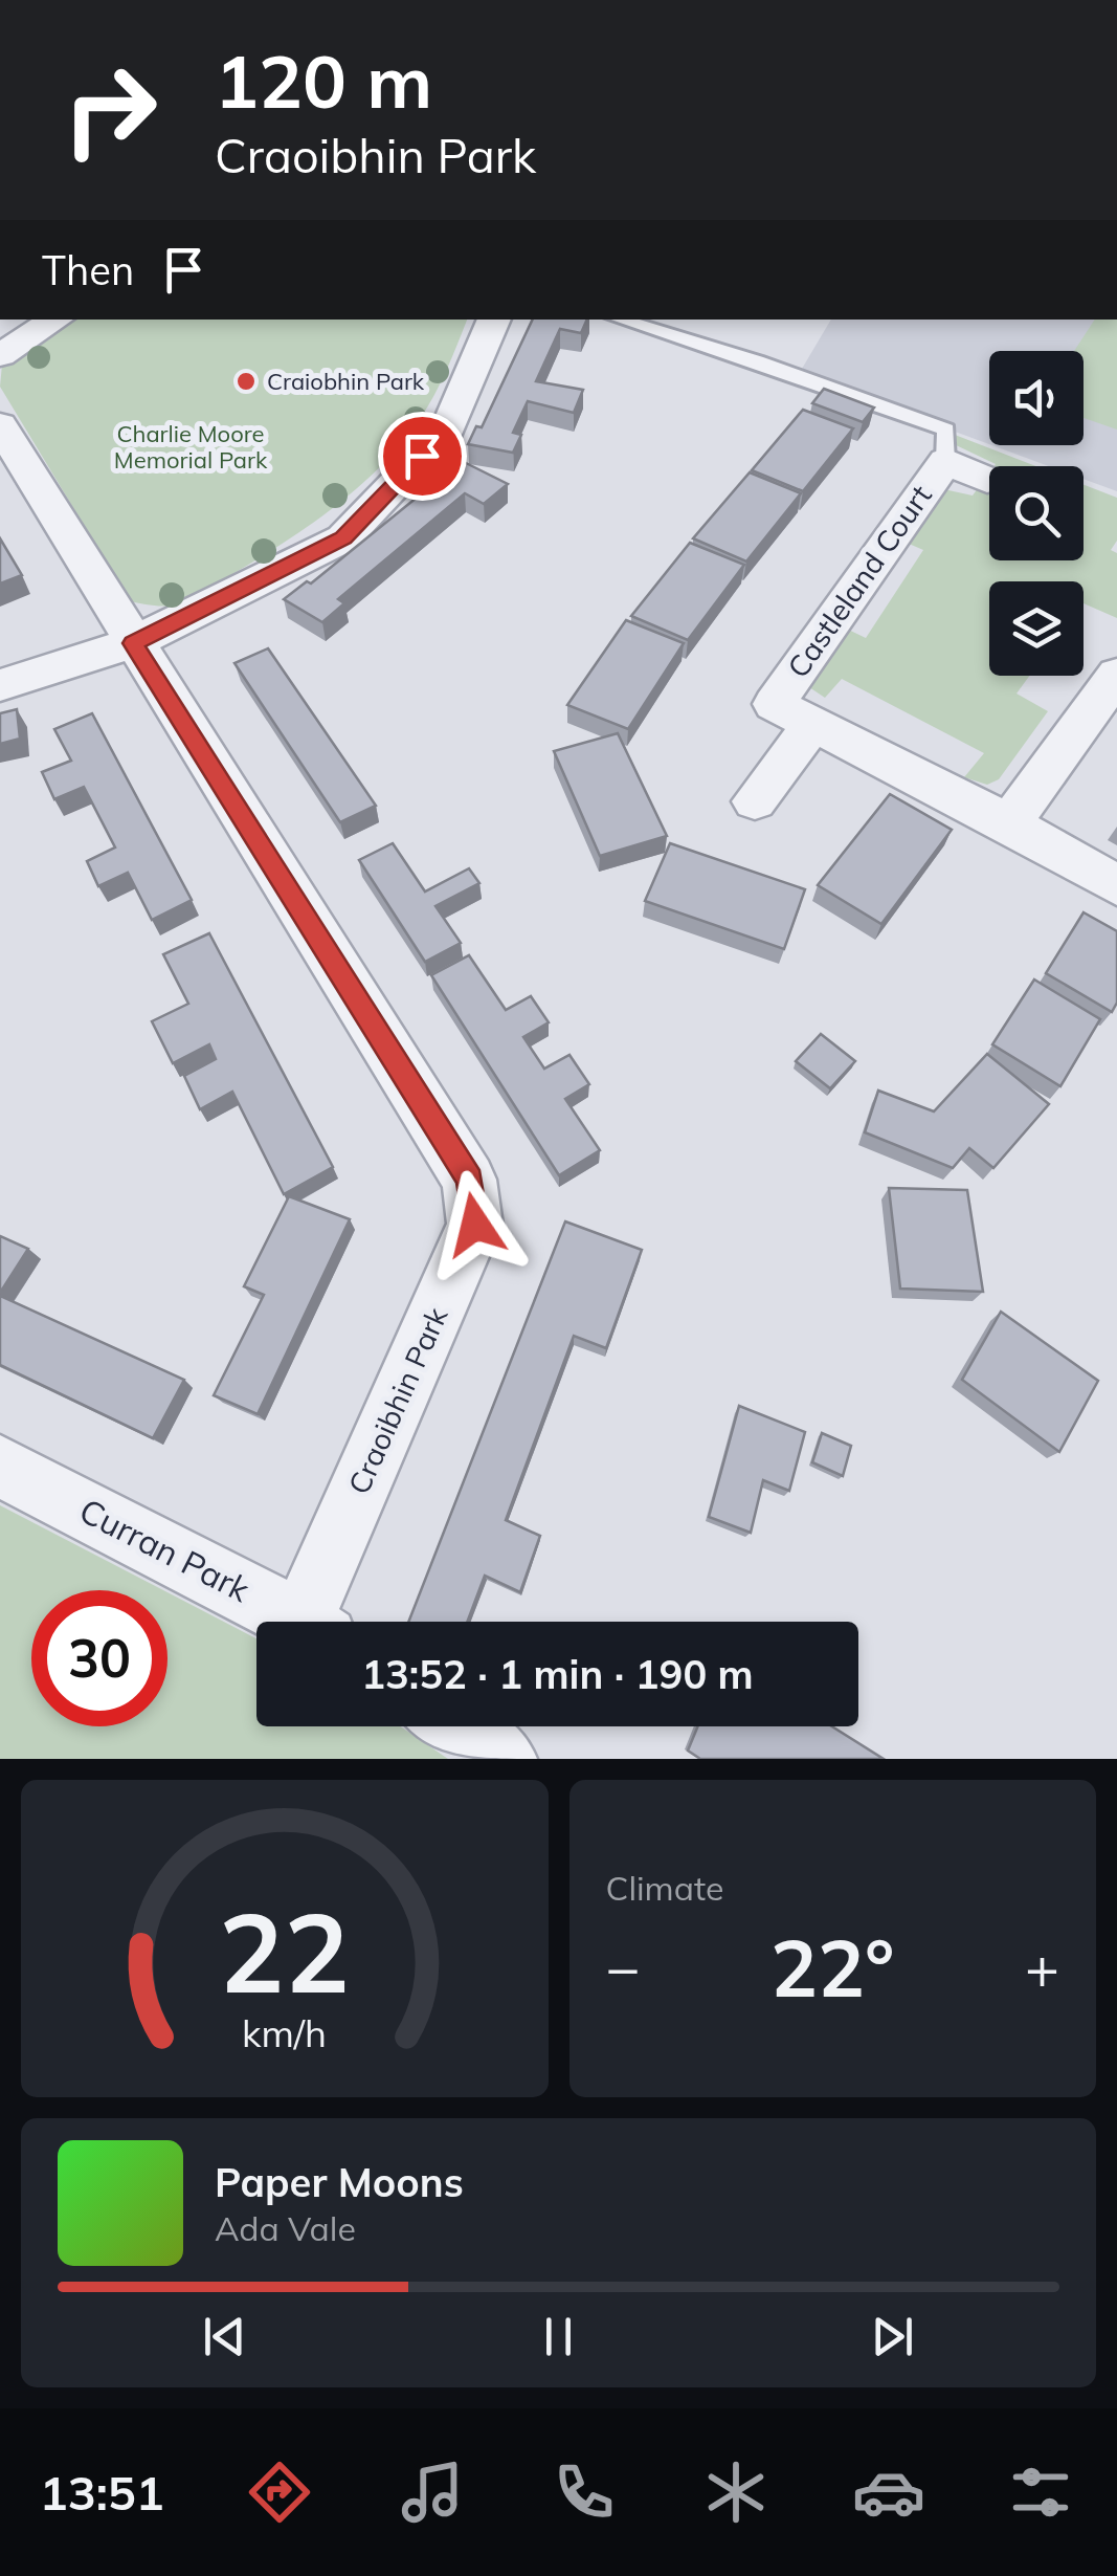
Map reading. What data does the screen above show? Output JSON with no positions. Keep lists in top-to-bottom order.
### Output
{
  "streets": {
    "street": ["Castleland Court", "Craoibhin Park", "Curran Park"]
  },
  "parks": ["Charlie Moore Memorial Park"],
  "places": ["Craiobhin Park"],
  "page": {
    "turn": ["120 m", "Craoibhin Park"],
    "then": "Then",
    "limit": "30",
    "trip": "13:52 · 1 min · 190 m",
    "tile": "Climate",
    "heat": ["−", "22°", "+"],
    "song": ["Paper Moons", "Ada Vale"],
    "tabs": "13:51",
    "gauge": ["22", "km/h"]
  }
}
